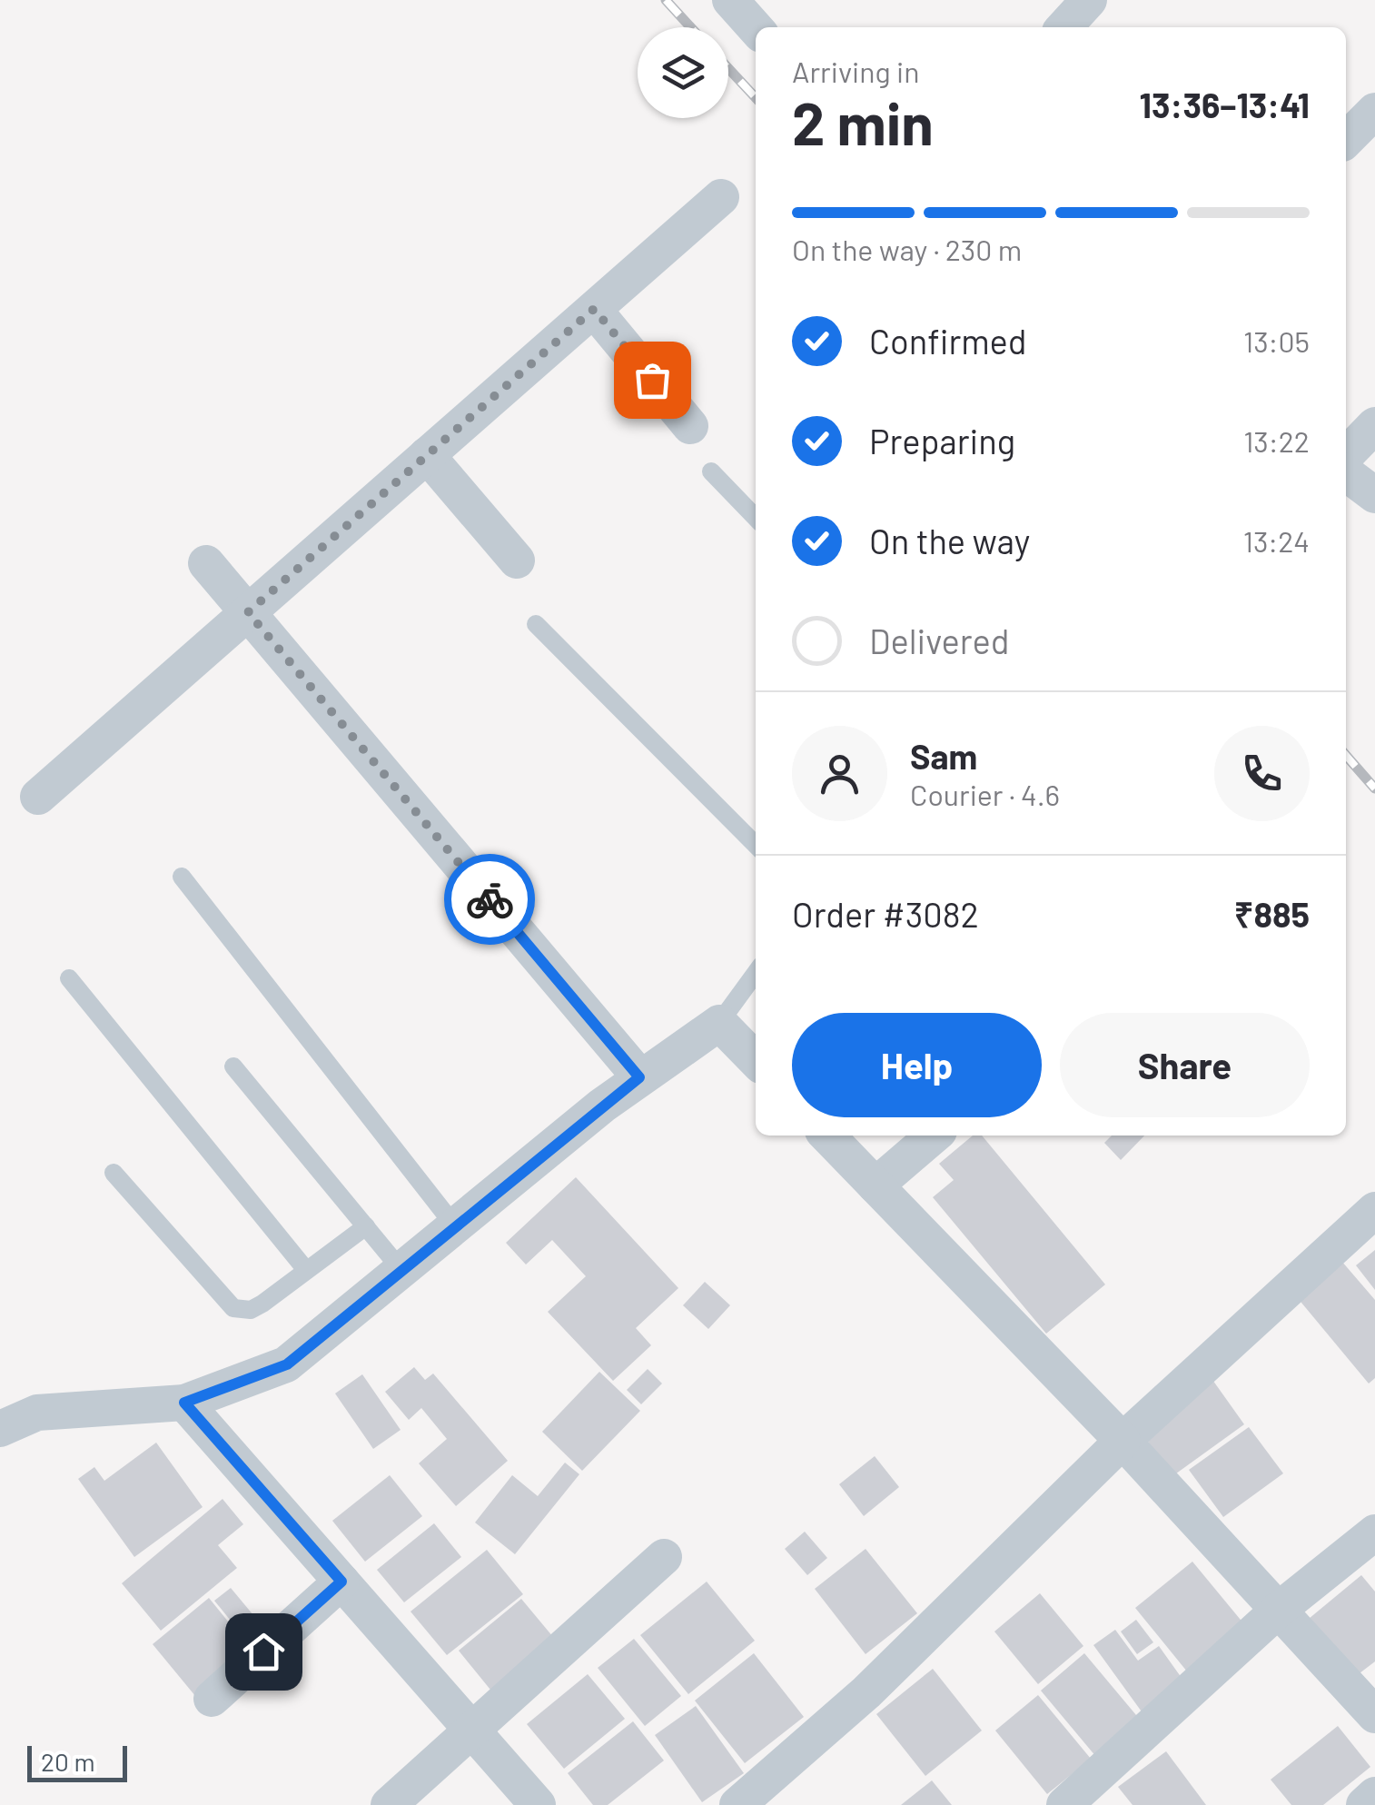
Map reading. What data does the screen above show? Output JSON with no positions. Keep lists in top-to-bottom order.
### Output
{
  "scale_bar": "20 m",
  "page": {
    "heading": ["2 min", "Arriving in", "13:36–13:41"],
    "panel": [
      "Sam",
      "Courier · 4.6",
      "Order #3082",
      "₹885"
    ],
    "bar": "On the way · 230 m",
    "list": [
      ["Confirmed", "13:05"],
      ["Preparing", "13:22"],
      ["On the way", "13:24"],
      "Delivered"
    ],
    "buttons": ["Help", "Share"],
    "scale": "20 m"
  }
}
